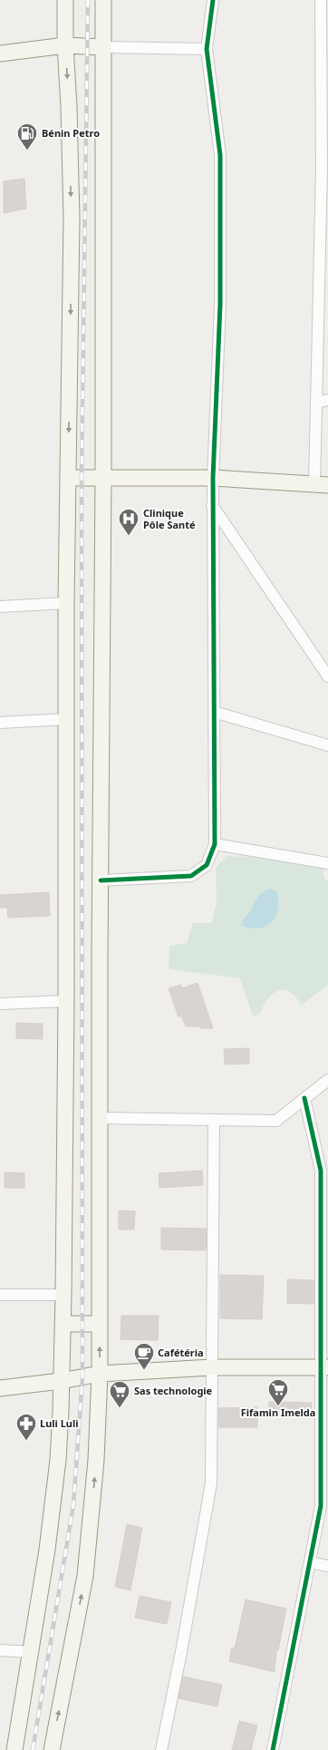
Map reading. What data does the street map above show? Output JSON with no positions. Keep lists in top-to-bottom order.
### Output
{
  "places": {
    "fuel station": ["Bénin Petro"],
    "hospital": ["Clinique Pôle Santé"],
    "cafe": ["Cafétéria"],
    "supermarket": ["Fifamin Imelda", "Sas technologie"],
    "pharmacy": ["Luli Luli"]
  }
}
